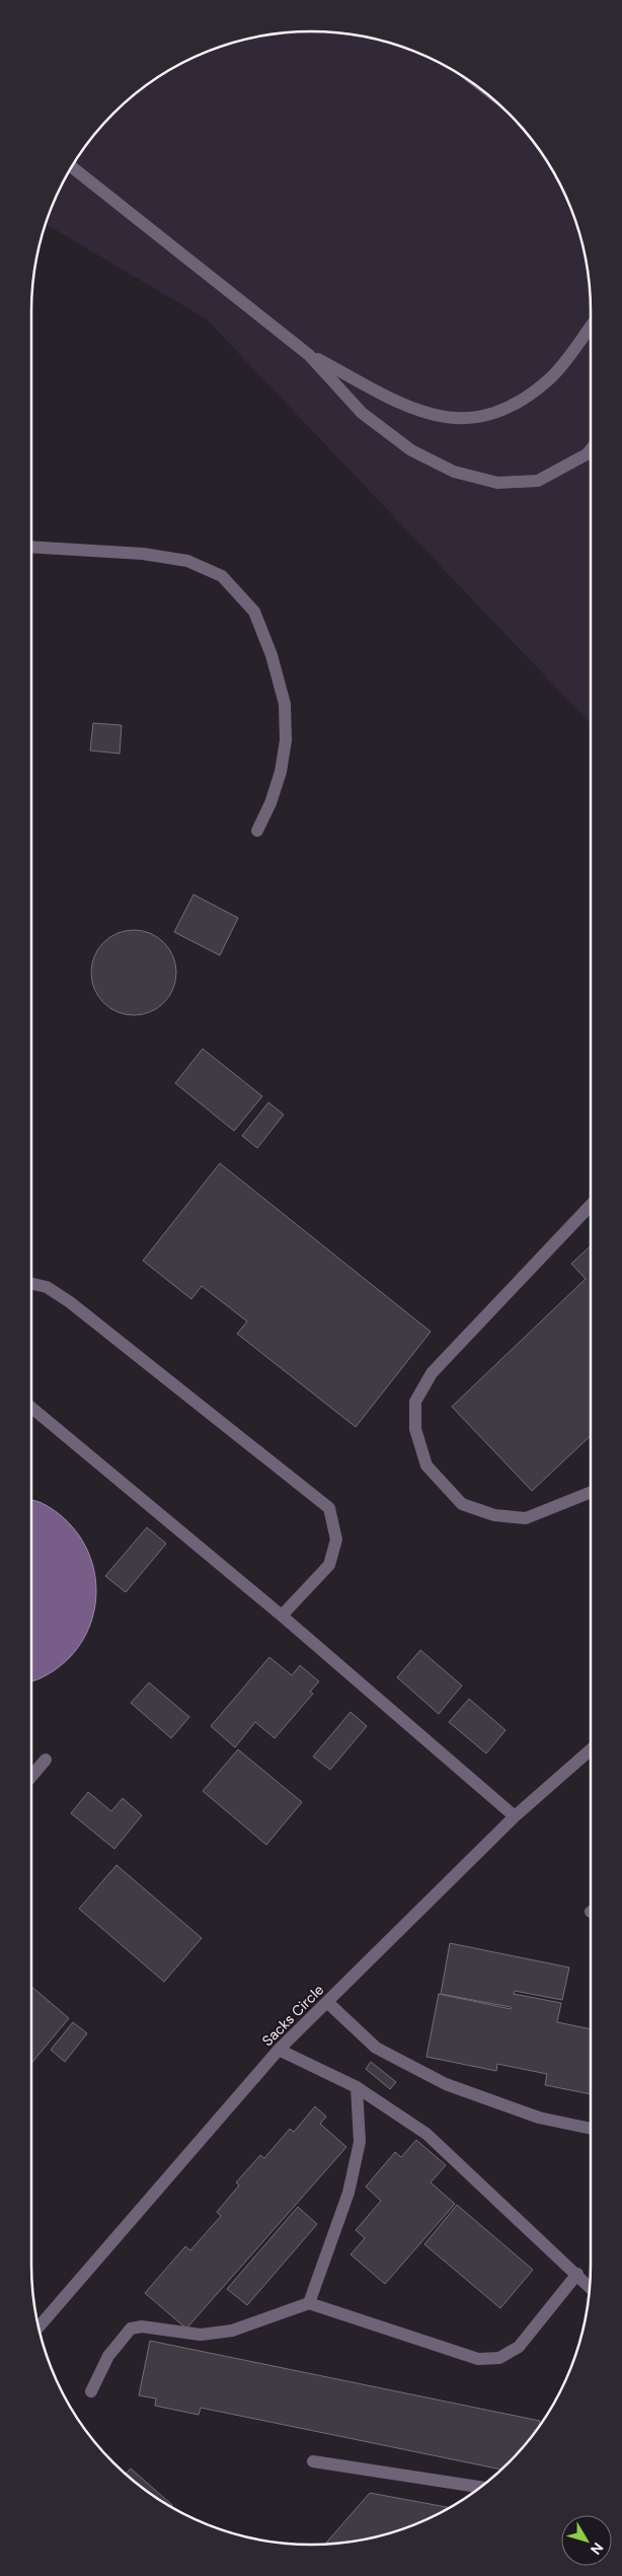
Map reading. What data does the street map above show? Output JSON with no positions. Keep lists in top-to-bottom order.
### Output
{
  "streets": {
    "lane": ["Sacks Circle"]
  },
  "north": "bottom right"
}
